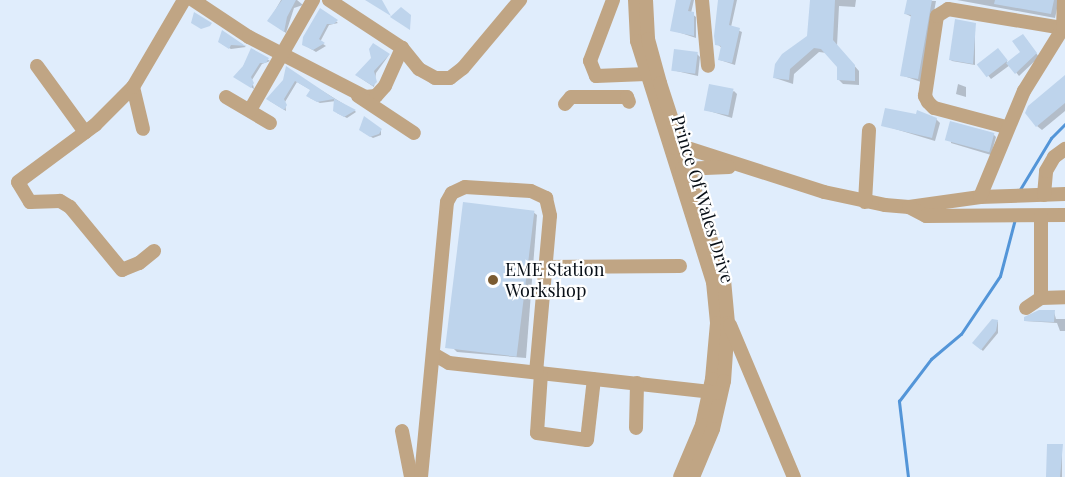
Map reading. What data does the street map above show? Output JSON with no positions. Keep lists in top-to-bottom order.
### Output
{
  "streets": {
    "street": ["Prince Of Wales Drive"]
  },
  "places": ["EME Station Workshop"]
}
